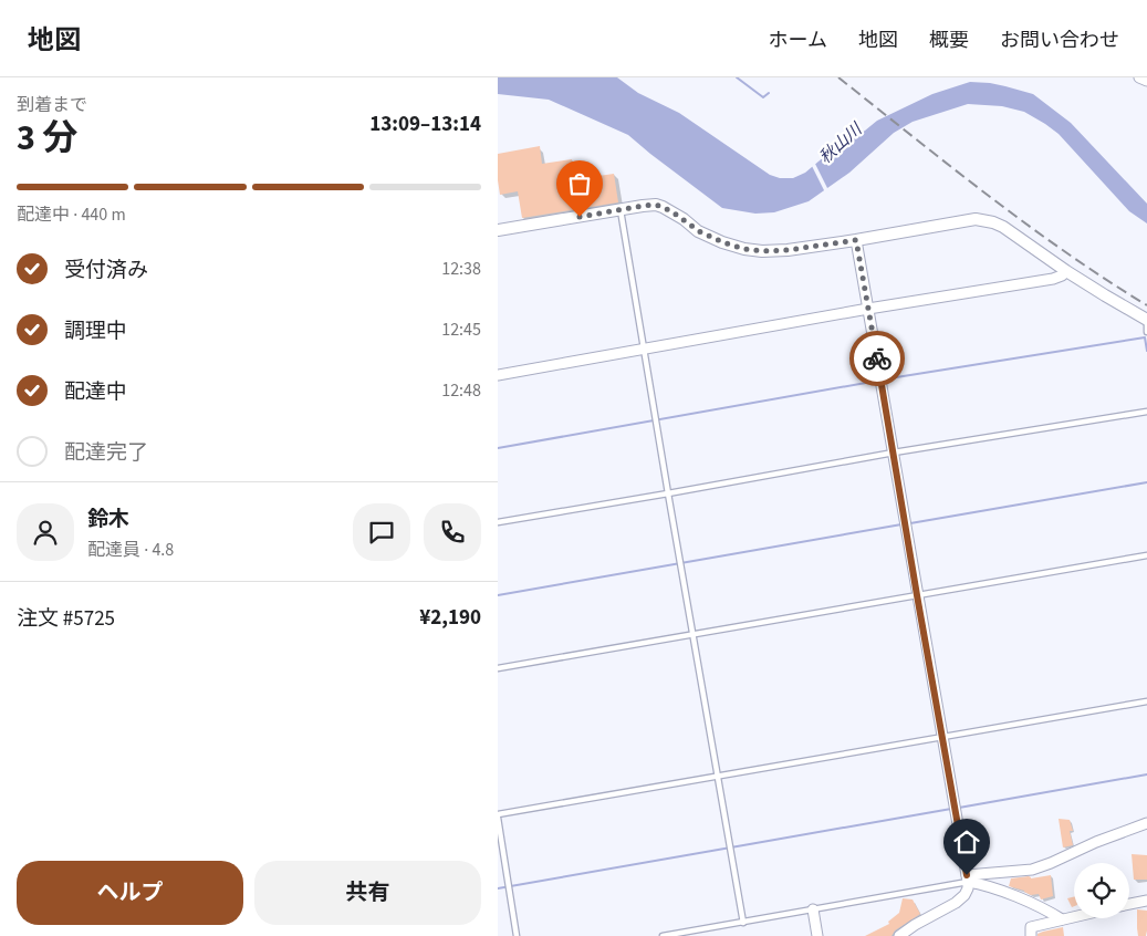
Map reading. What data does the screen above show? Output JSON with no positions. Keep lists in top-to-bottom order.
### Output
{
  "water": ["秋山川"],
  "page": {
    "header": "地図",
    "nav": [
      "ホーム",
      "地図",
      "概要",
      "お問い合わせ"
    ],
    "heading": ["3 分", "到着まで", "13:09–13:14"],
    "panel": [
      "鈴木",
      "配達員 · 4.8",
      "注文 #5725",
      "¥2,190"
    ],
    "bar": "配達中 · 440 m",
    "list": [
      ["受付済み", "12:38"],
      ["調理中", "12:45"],
      ["配達中", "12:48"],
      "配達完了"
    ],
    "buttons": ["ヘルプ", "共有"]
  }
}
